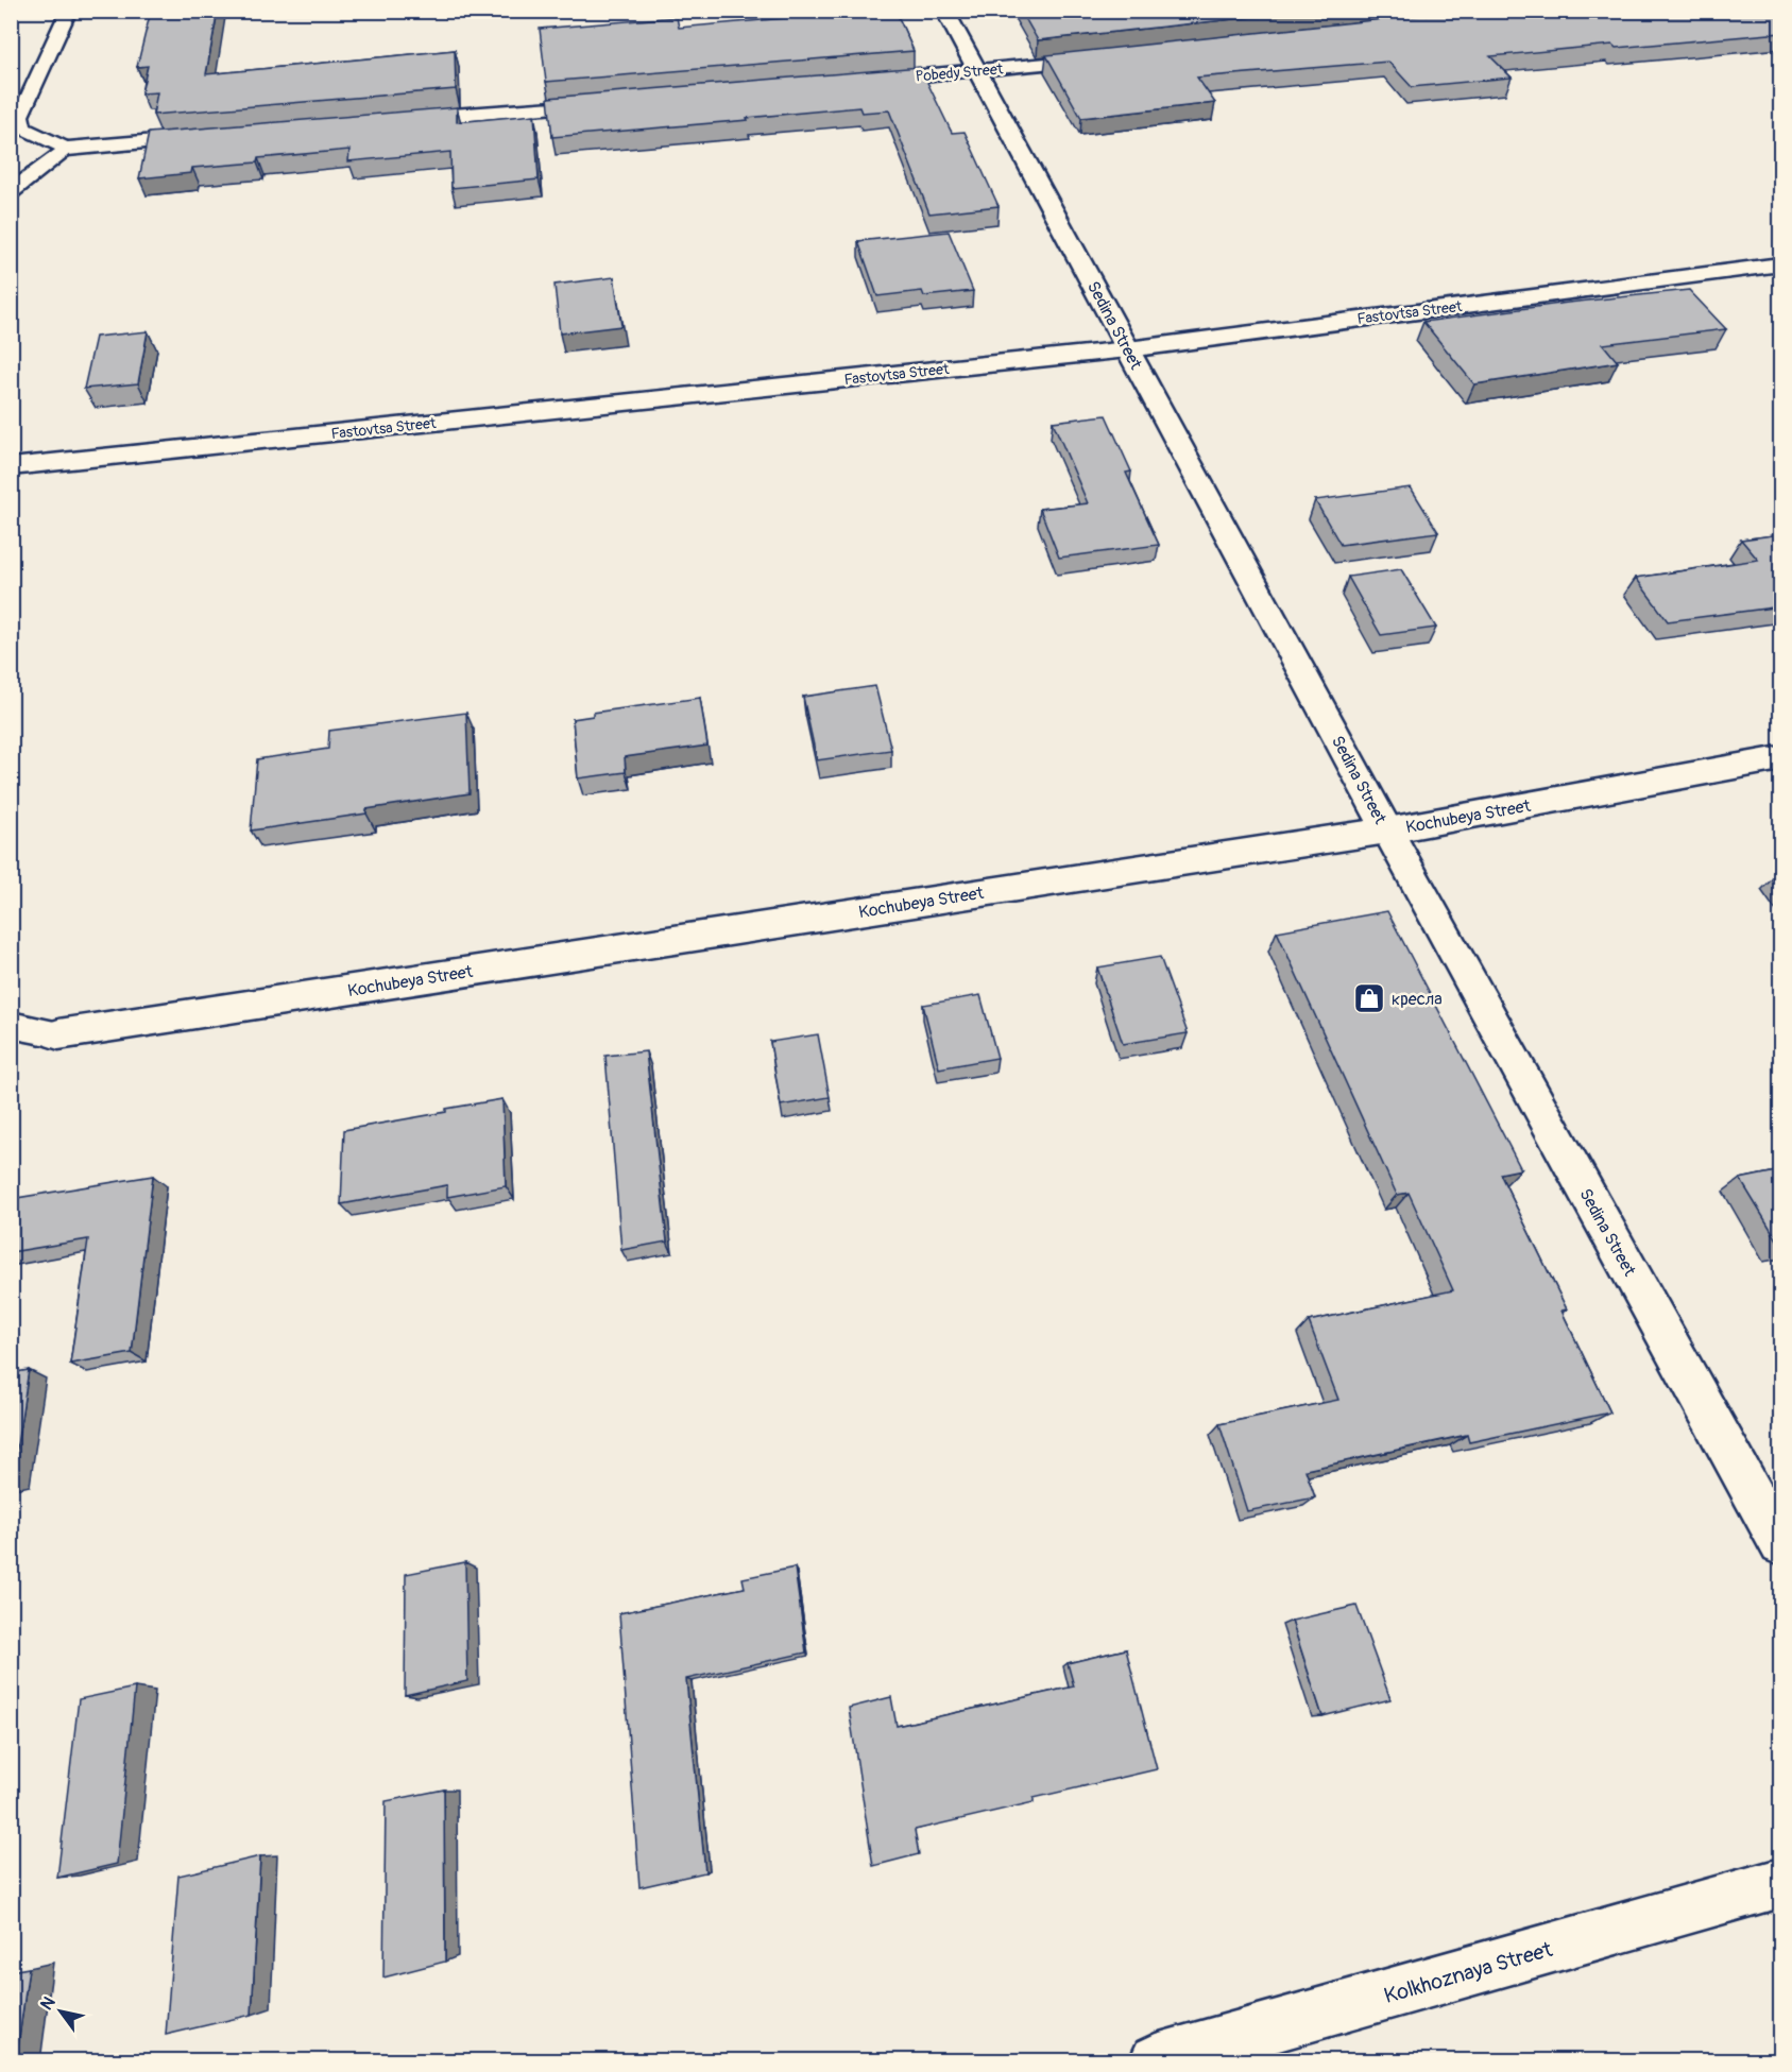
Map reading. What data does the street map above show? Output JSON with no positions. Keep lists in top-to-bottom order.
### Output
{
  "streets": {
    "street": [
      "Pobedy Street",
      "Fastovtsa Street",
      "Sedina Street",
      "Kochubeya Street",
      "Kolkhoznaya Street"
    ]
  },
  "crossings": [
    ["Pobedy Street", "Sedina Street"],
    ["Fastovtsa Street", "Sedina Street"],
    ["Sedina Street", "Kochubeya Street"]
  ],
  "places": {
    "shop": ["кресла"]
  },
  "north": "top left"
}
